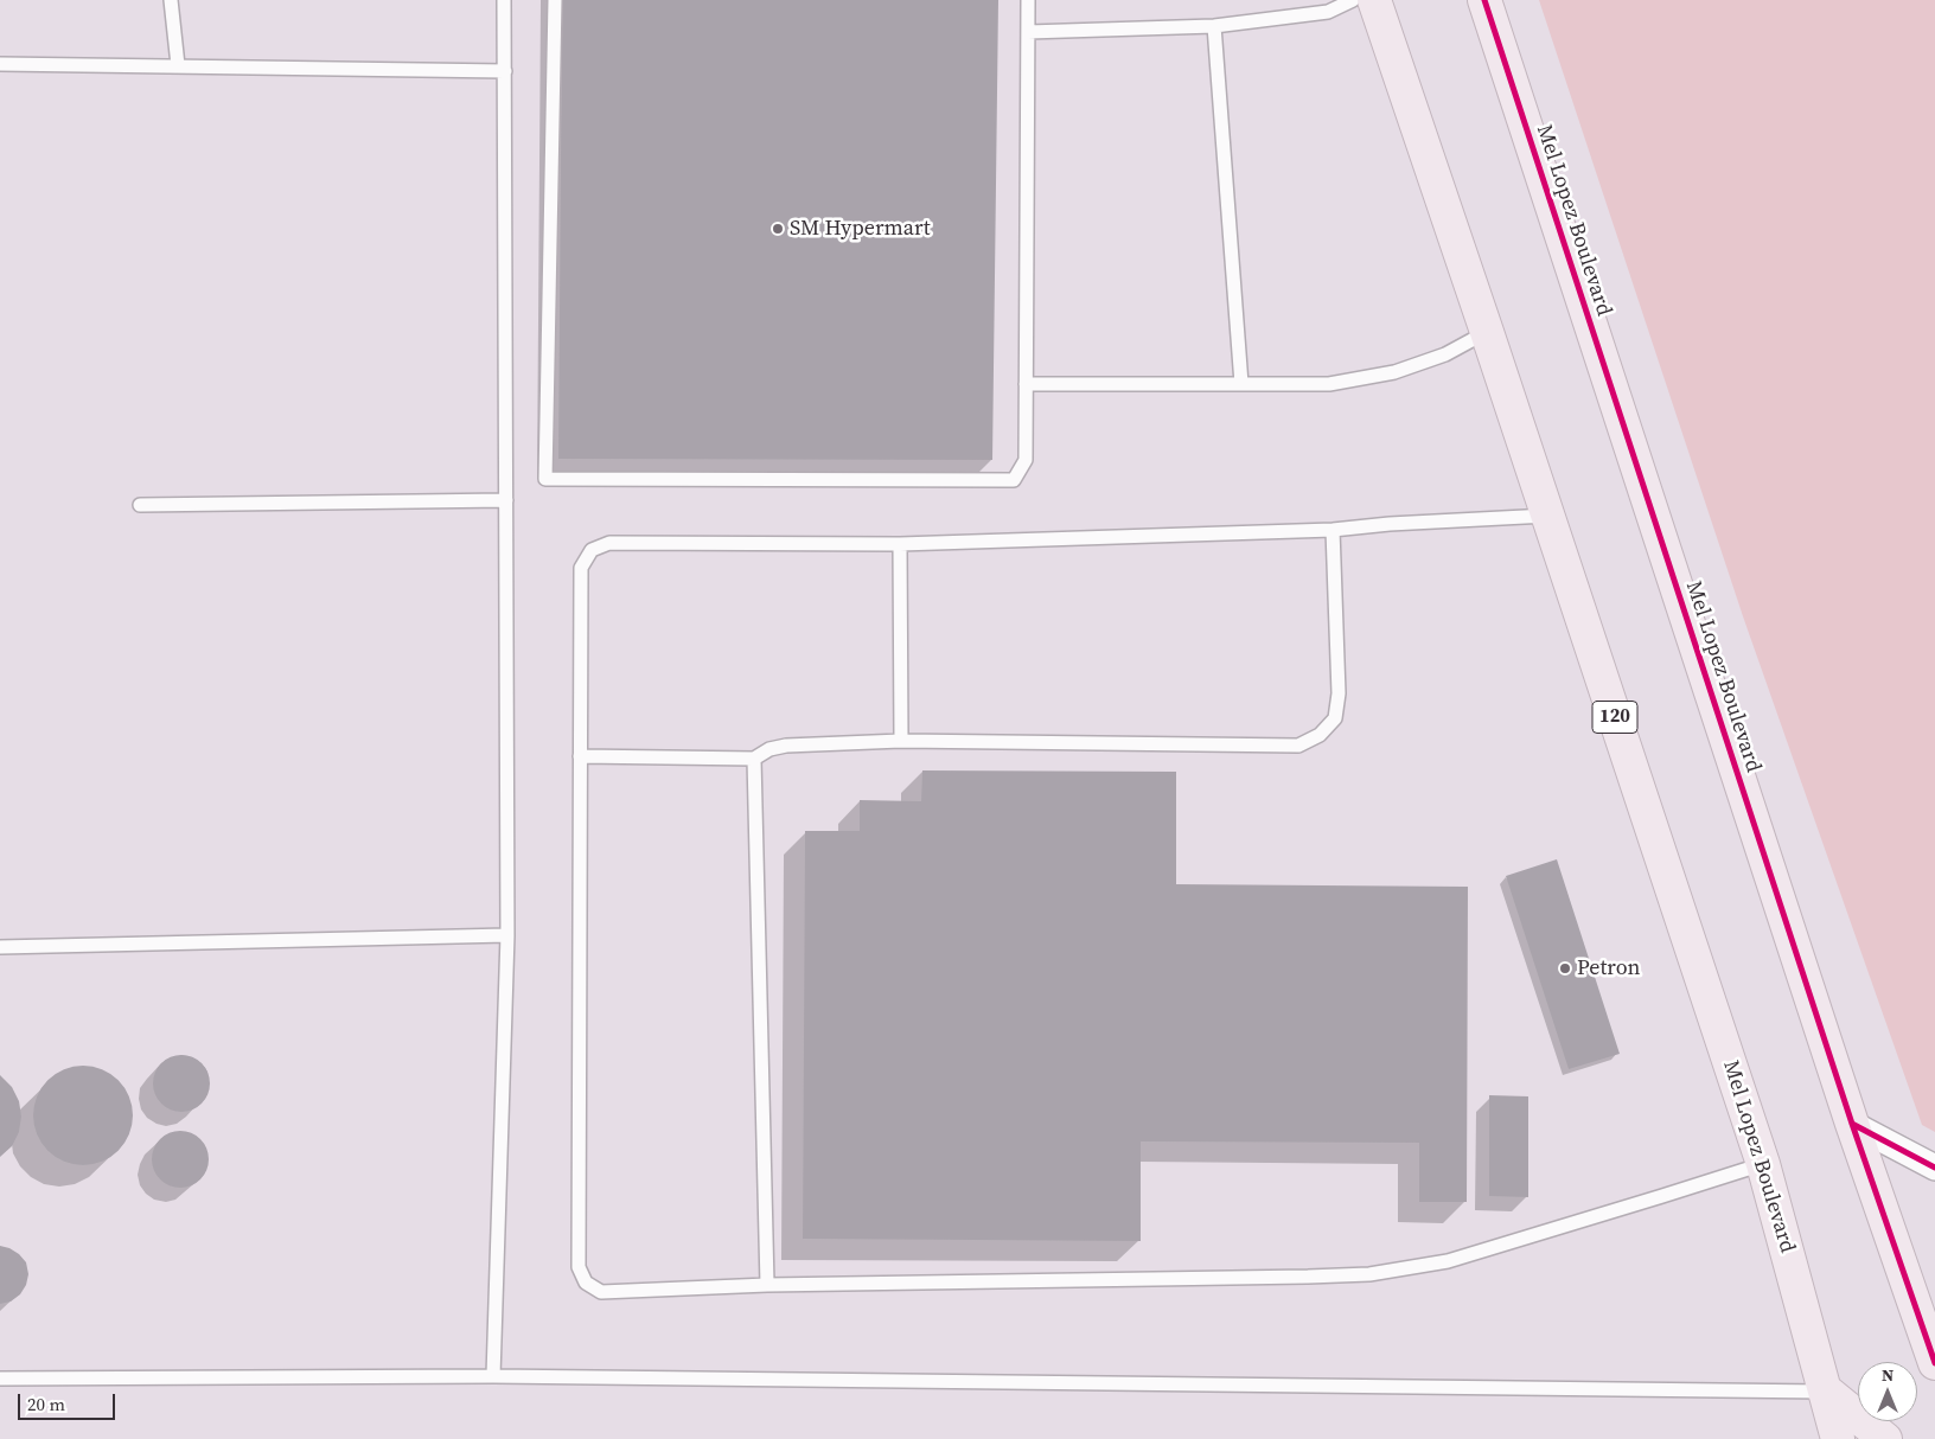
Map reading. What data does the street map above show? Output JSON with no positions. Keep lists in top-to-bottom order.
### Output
{
  "streets": {
    "highway": ["Mel Lopez Boulevard", "120"]
  },
  "places": ["SM Hypermart", "Petron"],
  "scale_bar": "20 m",
  "north": "top"
}
